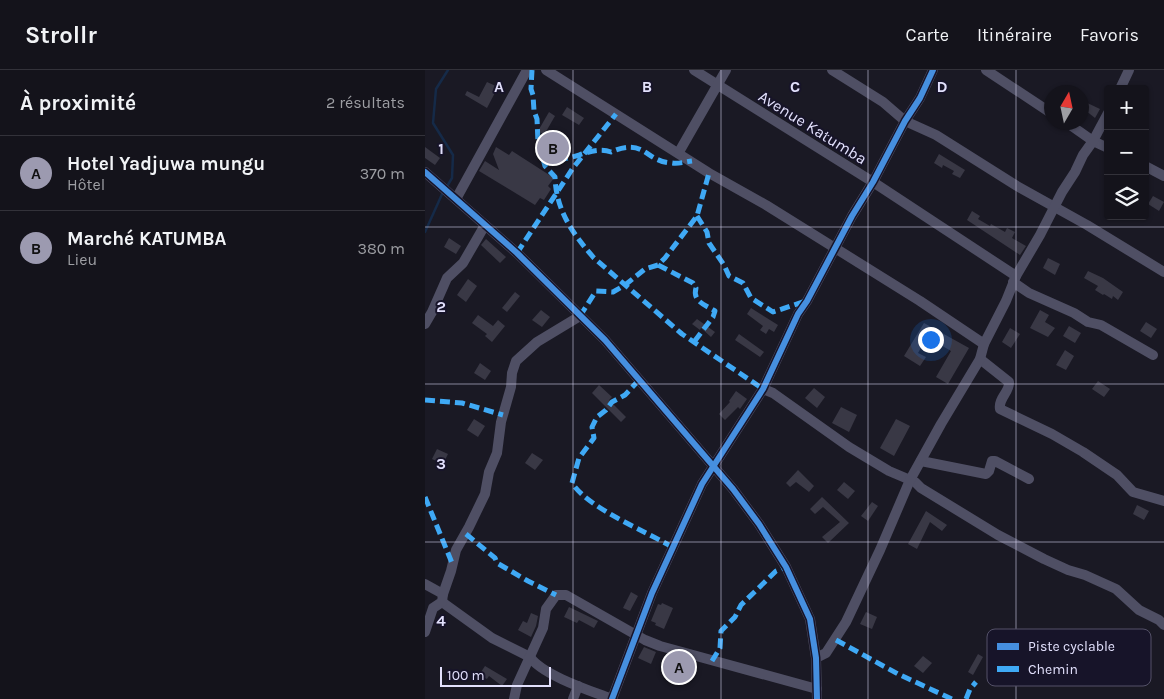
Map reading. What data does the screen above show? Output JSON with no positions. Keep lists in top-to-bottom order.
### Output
{
  "streets": {
    "street": ["Avenue Katumba"]
  },
  "legend": ["Piste cyclable", "Chemin"],
  "scale_bar": "100 m",
  "north": "top",
  "page": {
    "header": "Strollr",
    "nav": ["Carte", "Itinéraire", "Favoris"],
    "heading": ["À proximité", "2 résultats"],
    "map_buttons": ["+", "−"],
    "pins": ["B", "A"],
    "list": [
      {
        "mark": "A",
        "name": "Hotel Yadjuwa mungu",
        "note": "Hôtel",
        "value": "370 m"
      },
      {
        "mark": "B",
        "name": "Marché KATUMBA",
        "note": "Lieu",
        "value": "380 m"
      }
    ],
    "scale": "100 m"
  },
  "grid": {
    "columns": [
      "A",
      "B",
      "C",
      "D"
    ],
    "rows": [
      "1",
      "2",
      "3",
      "4"
    ]
  }
}
